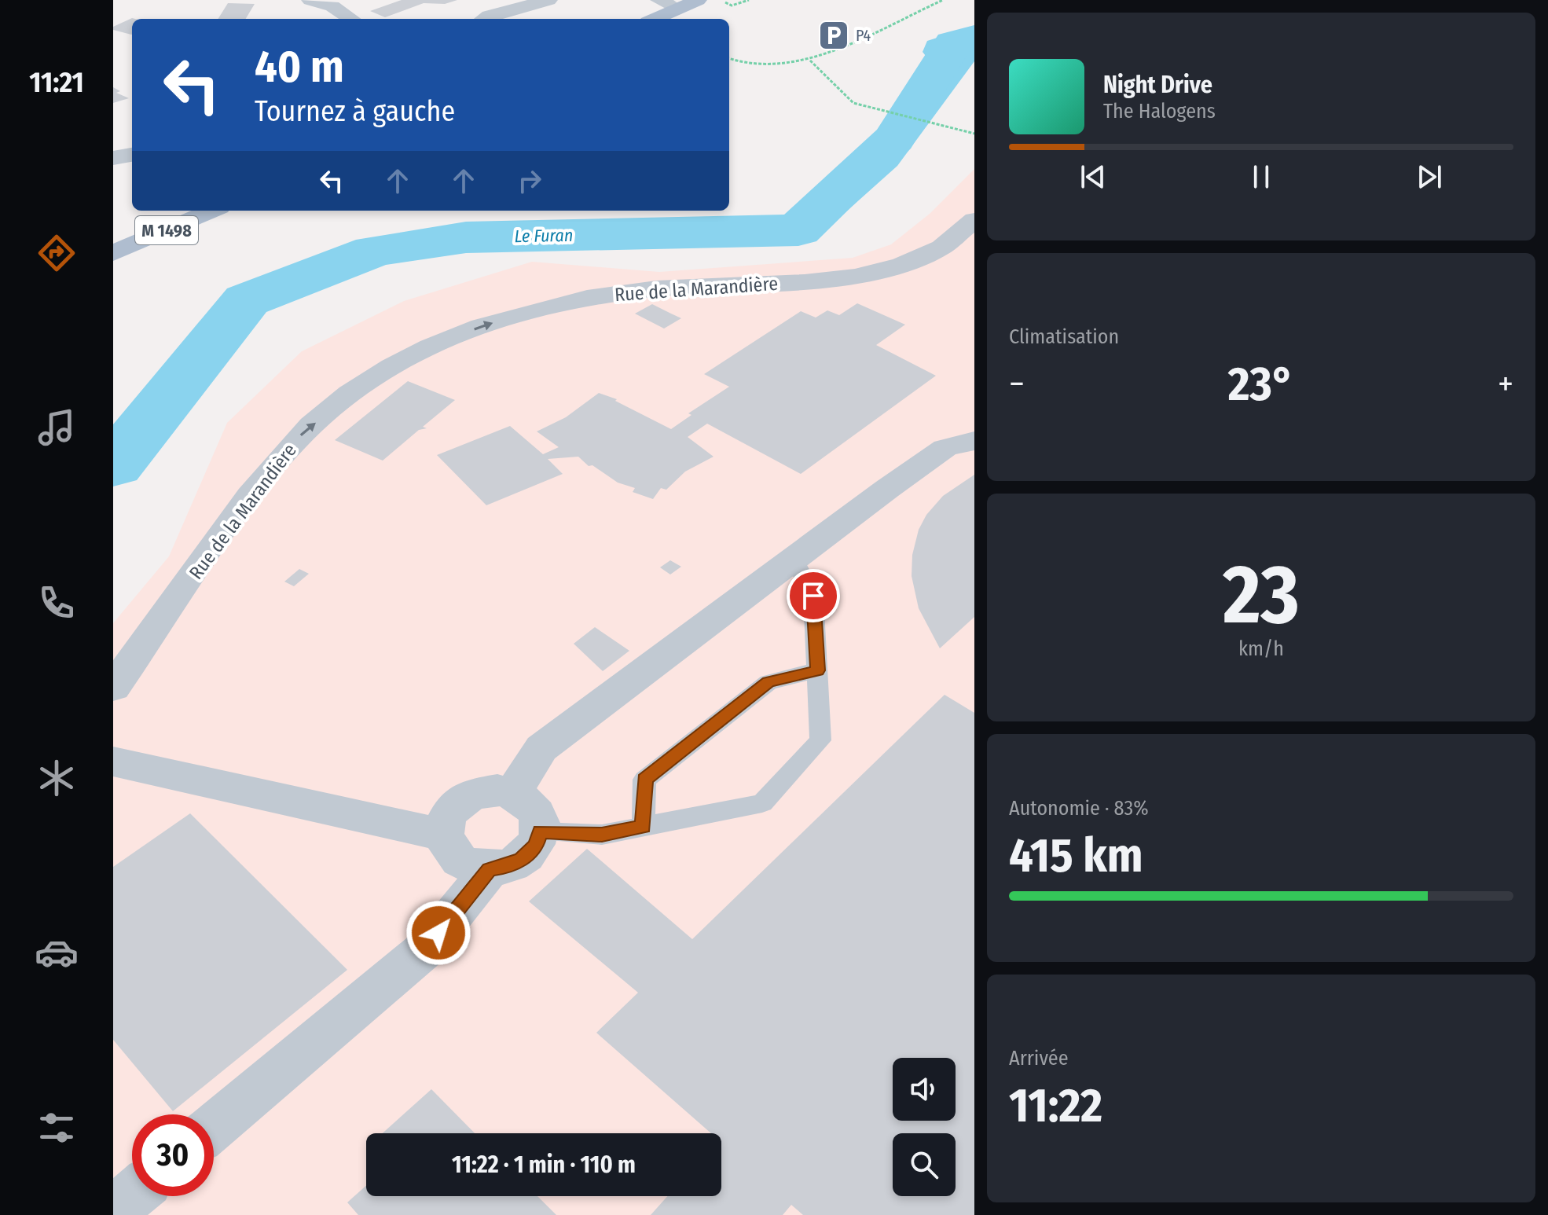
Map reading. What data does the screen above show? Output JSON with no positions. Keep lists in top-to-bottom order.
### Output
{
  "streets": {
    "main road": ["M 1498"],
    "street": ["Rue de la Marandière"]
  },
  "water": ["Le Furan"],
  "places": {
    "parking": ["P4"]
  },
  "page": {
    "tabs": "11:21",
    "turn": ["40 m", "Tournez à gauche"],
    "song": ["Night Drive", "The Halogens"],
    "tile": [
      "Climatisation",
      ["23", "km/h"],
      ["Autonomie · 83%", "415 km"],
      ["Arrivée", "11:22"]
    ],
    "heat": ["−", "23°", "+"],
    "limit": "30",
    "trip": "11:22 · 1 min · 110 m"
  }
}
